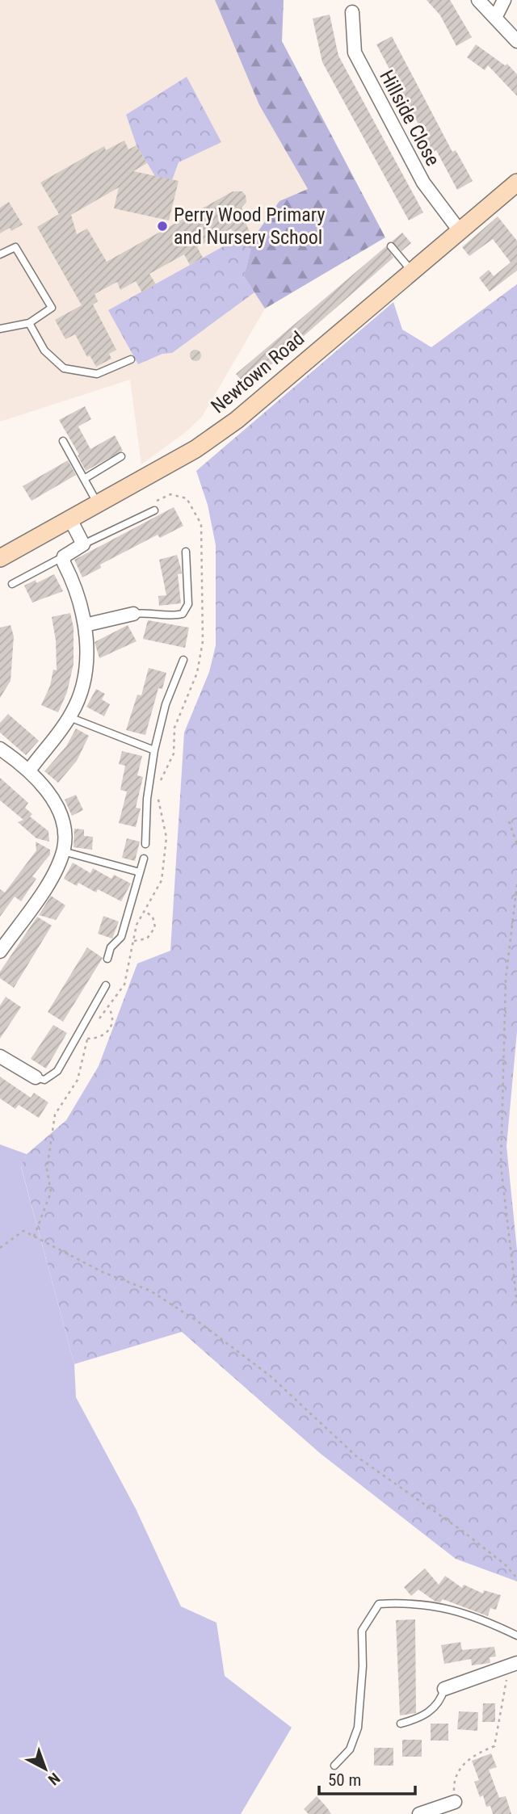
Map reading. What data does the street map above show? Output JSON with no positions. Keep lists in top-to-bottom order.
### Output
{
  "streets": {
    "main road": ["Newtown Road"],
    "street": ["Hillside Close"]
  },
  "crossings": [
    ["Hillside Close", "Newtown Road"]
  ],
  "places": ["Perry Wood Primary and Nursery School"],
  "scale_bar": "50 m",
  "north": "bottom right"
}
